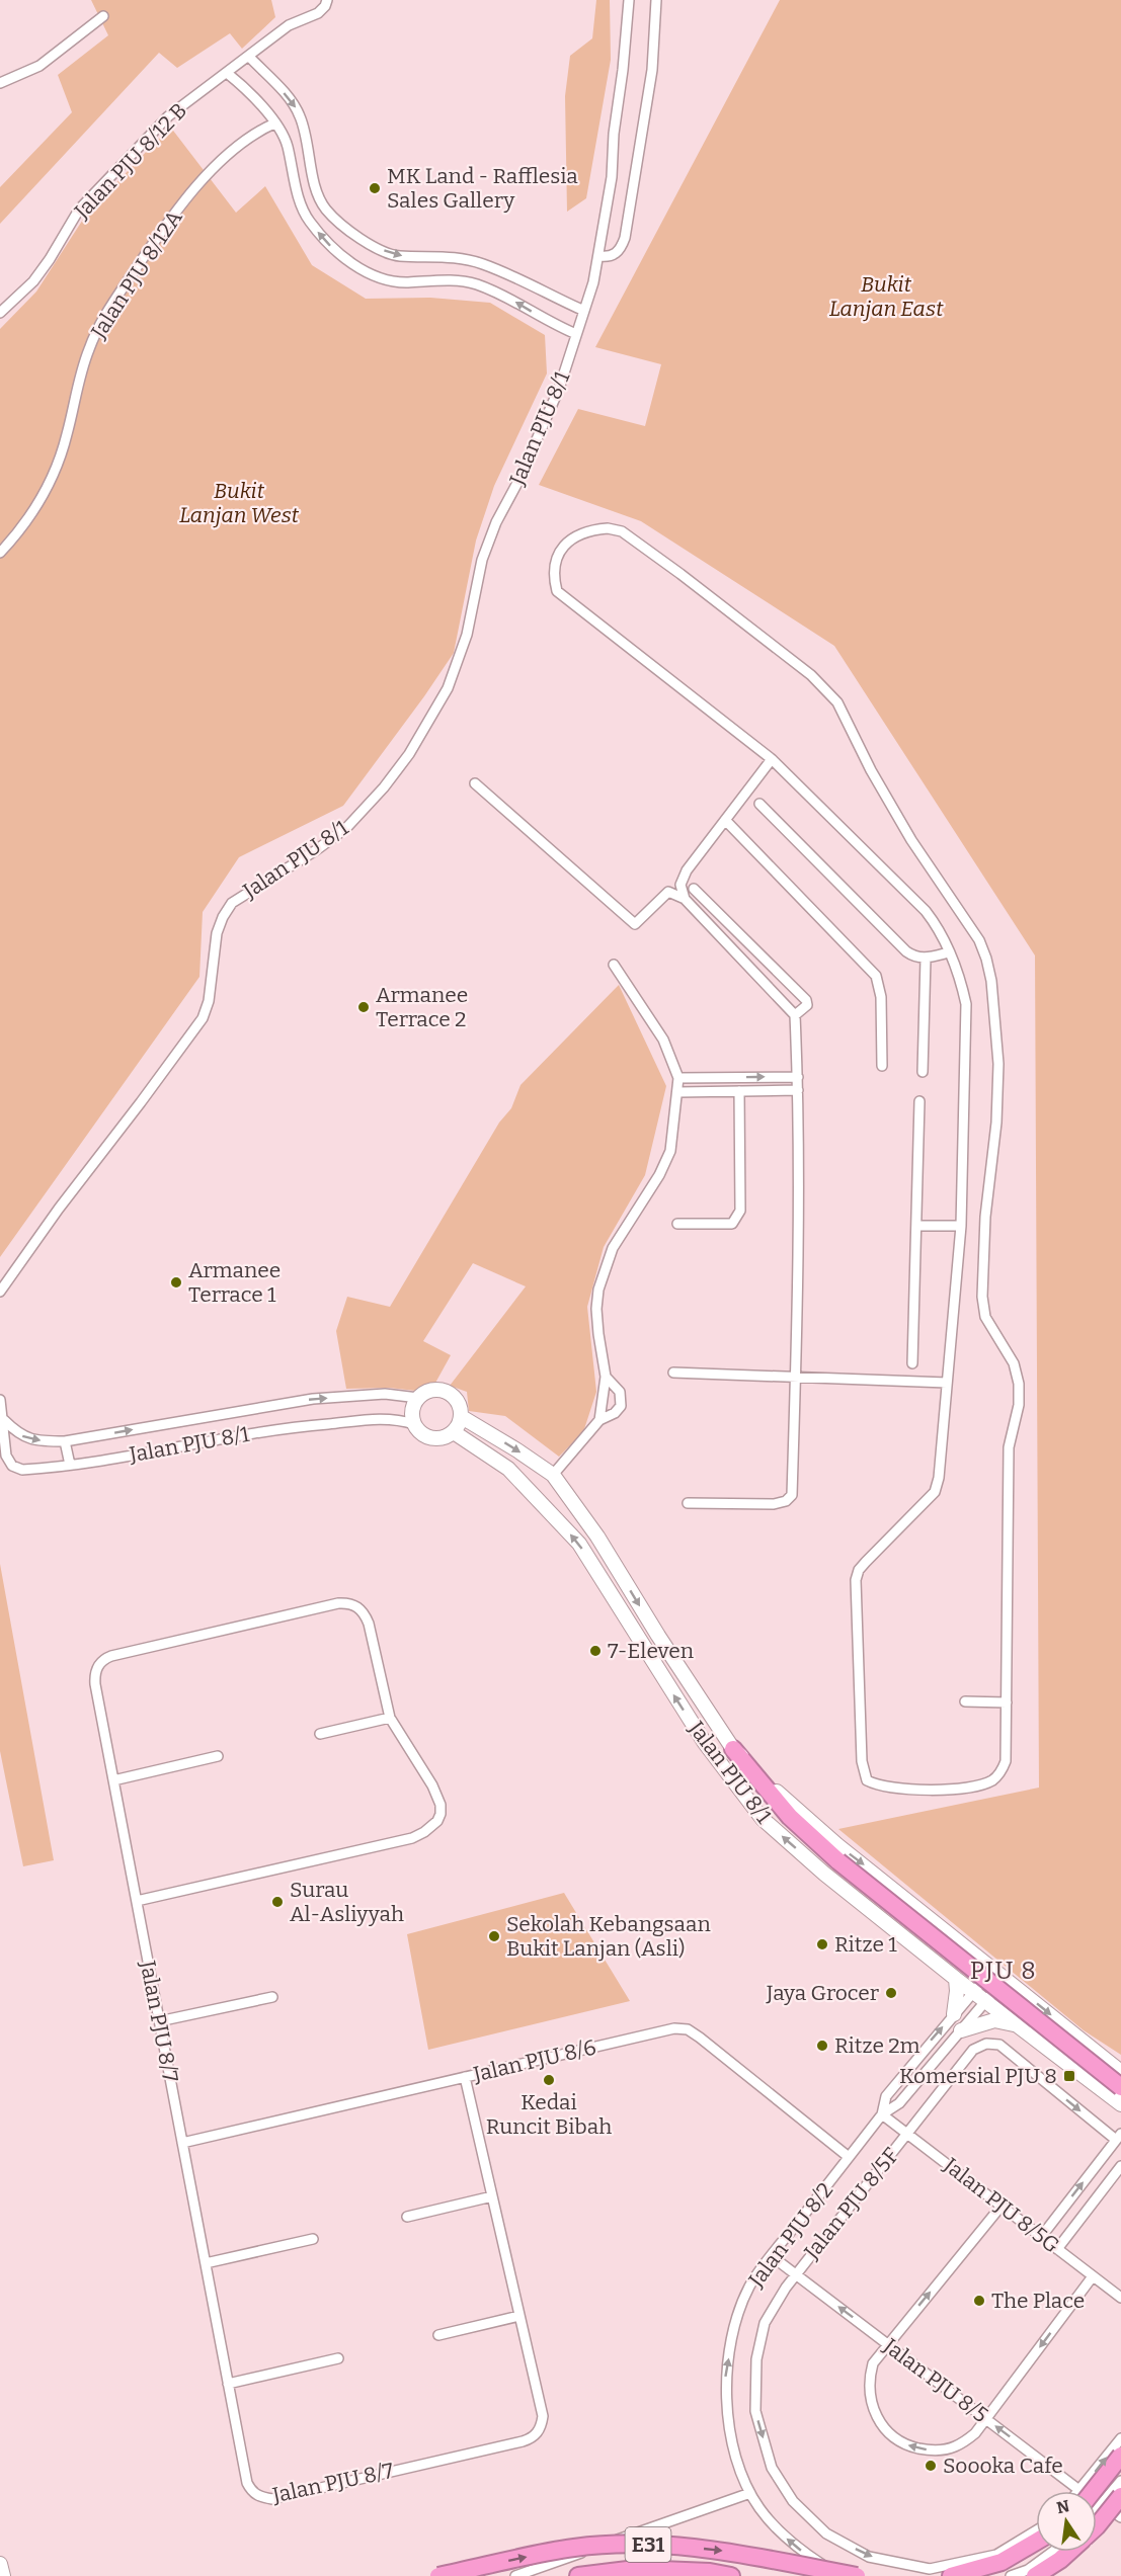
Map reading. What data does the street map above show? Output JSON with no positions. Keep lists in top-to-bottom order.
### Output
{
  "streets": {
    "highway": ["E31"],
    "main road": ["Jalan PJU 8/1"],
    "street": [
      "Jalan PJU 8/12 B",
      "Jalan PJU 8/12A",
      "Jalan PJU 8/7",
      "Jalan PJU 8/6",
      "Jalan PJU 8/5F",
      "Jalan PJU 8/5G",
      "Jalan PJU 8/2",
      "Jalan PJU 8/5"
    ]
  },
  "crossings": [
    ["Jalan PJU 8/1", "Jalan PJU 8/2"],
    ["Jalan PJU 8/7", "Jalan PJU 8/6"],
    ["Jalan PJU 8/6", "Jalan PJU 8/2"],
    ["Jalan PJU 8/5F", "Jalan PJU 8/5G"],
    ["Jalan PJU 8/5F", "Jalan PJU 8/5"],
    ["Jalan PJU 8/5G", "Jalan PJU 8/2"],
    ["Jalan PJU 8/2", "Jalan PJU 8/5"]
  ],
  "one_way": ["Jalan PJU 8/2", "Jalan PJU 8/5"],
  "districts": ["PJU 8"],
  "parks": ["Bukit Lanjan East", "Bukit Lanjan West"],
  "places": {
    "other": [
      "MK Land - Rafflesia Sales Gallery",
      "Armanee Terrace 2",
      "Armanee Terrace 1",
      "7-Eleven",
      "Surau Al-Asliyyah",
      "Sekolah Kebangsaan Bukit Lanjan (Asli)",
      "Ritze 1",
      "Jaya Grocer",
      "Ritze 2m",
      "Kedai Runcit Bibah",
      "The Place",
      "Soooka Cafe"
    ],
    "transit": ["Komersial PJU 8"]
  },
  "north": "top"
}
